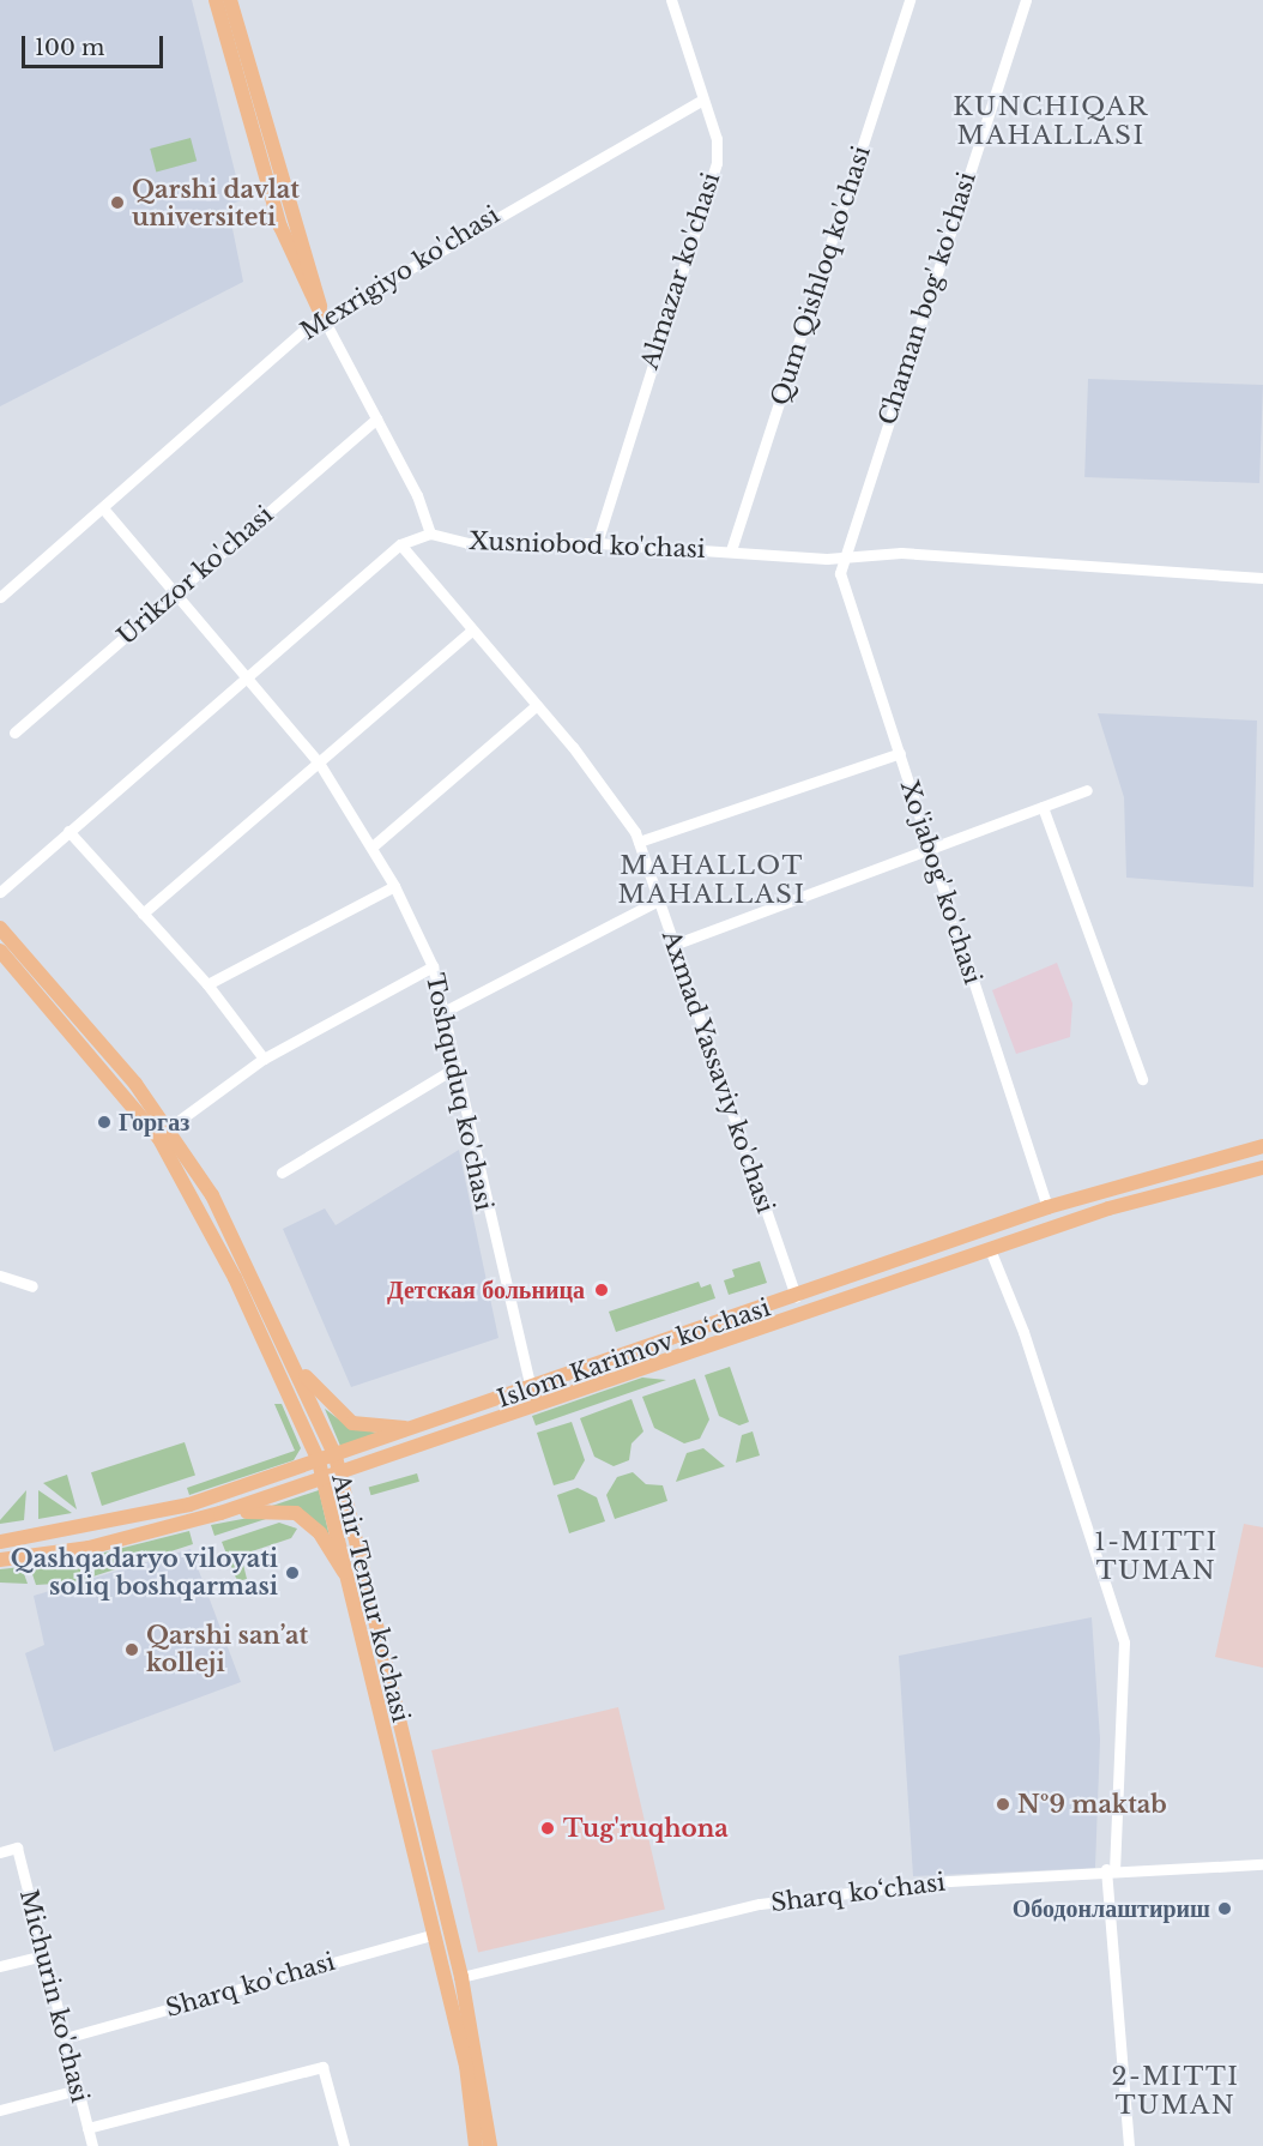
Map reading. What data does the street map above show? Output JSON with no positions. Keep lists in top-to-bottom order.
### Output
{
  "streets": {
    "main road": ["Islom Karimov ko‘chasi", "Amir Temur ko'chasi"],
    "street": [
      "Almazar ko'chasi",
      "Mexrigiyo ko'chasi",
      "Qum Qishloq ko'chasi",
      "Chaman bog' ko'chasi",
      "Xusniobod ko'chasi",
      "Urikzor ko'chasi",
      "Xo'jabog' ko'chasi",
      "Axmad Yassaviy ko'chasi",
      "Toshquduq ko'chasi",
      "Sharq ko‘chasi",
      "Sharq ko'chasi",
      "Michurin ko'chasi"
    ]
  },
  "crossings": [
    ["Almazar ko'chasi", "Mexrigiyo ko'chasi"],
    ["Almazar ko'chasi", "Xusniobod ko'chasi"],
    ["Mexrigiyo ko'chasi", "Toshquduq ko'chasi"],
    ["Qum Qishloq ko'chasi", "Xusniobod ko'chasi"],
    ["Chaman bog' ko'chasi", "Xusniobod ko'chasi"],
    ["Chaman bog' ko'chasi", "Xo'jabog' ko'chasi"],
    ["Xusniobod ko'chasi", "Xo'jabog' ko'chasi"],
    ["Urikzor ko'chasi", "Toshquduq ko'chasi"],
    ["Xo'jabog' ko'chasi", "Islom Karimov ko‘chasi"],
    ["Axmad Yassaviy ko'chasi", "Islom Karimov ko‘chasi"],
    ["Toshquduq ko'chasi", "Islom Karimov ko‘chasi"],
    ["Islom Karimov ko‘chasi", "Amir Temur ko'chasi"],
    ["Amir Temur ko'chasi", "Sharq ko‘chasi"],
    ["Amir Temur ko'chasi", "Sharq ko'chasi"],
    ["Sharq ko'chasi", "Michurin ko'chasi"]
  ],
  "districts": [
    "KUNCHIQAR MAHALLASI",
    "MAHALLOT MAHALLASI",
    "1-MITTI TUMAN",
    "2-MITTI TUMAN"
  ],
  "places": [
    "Qarshi davlat universiteti",
    "Горгаз",
    "Детская больница",
    "Qashqadaryo viloyati soliq boshqarmasi",
    "Qarshi san’at kolleji",
    "№9 maktab",
    "Tug'ruqhona",
    "Ободонлаштириш"
  ],
  "scale_bar": "100 m"
}
